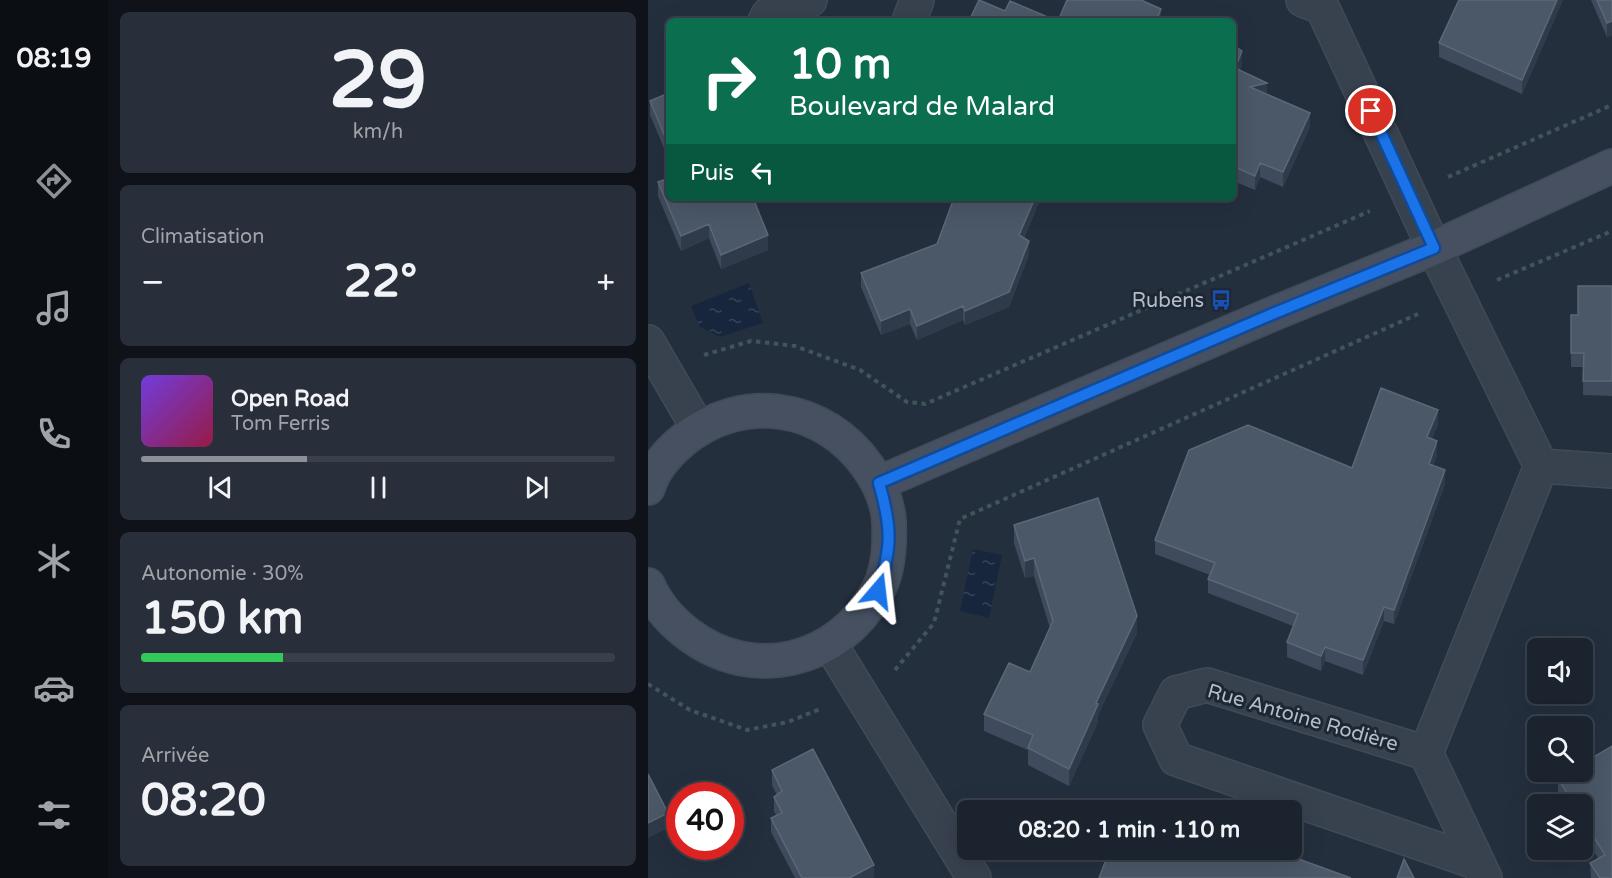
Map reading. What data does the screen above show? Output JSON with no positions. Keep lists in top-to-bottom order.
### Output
{
  "streets": {
    "street": ["Rue Antoine Rodière"]
  },
  "places": {
    "bus stop": ["Rubens"]
  },
  "page": {
    "tabs": "08:19",
    "tile": [
      ["29", "km/h"],
      "Climatisation",
      ["Autonomie · 30%", "150 km"],
      ["Arrivée", "08:20"]
    ],
    "turn": ["10 m", "Boulevard de Malard"],
    "then": "Puis",
    "heat": ["−", "22°", "+"],
    "song": ["Open Road", "Tom Ferris"],
    "limit": "40",
    "trip": "08:20 · 1 min · 110 m"
  }
}
